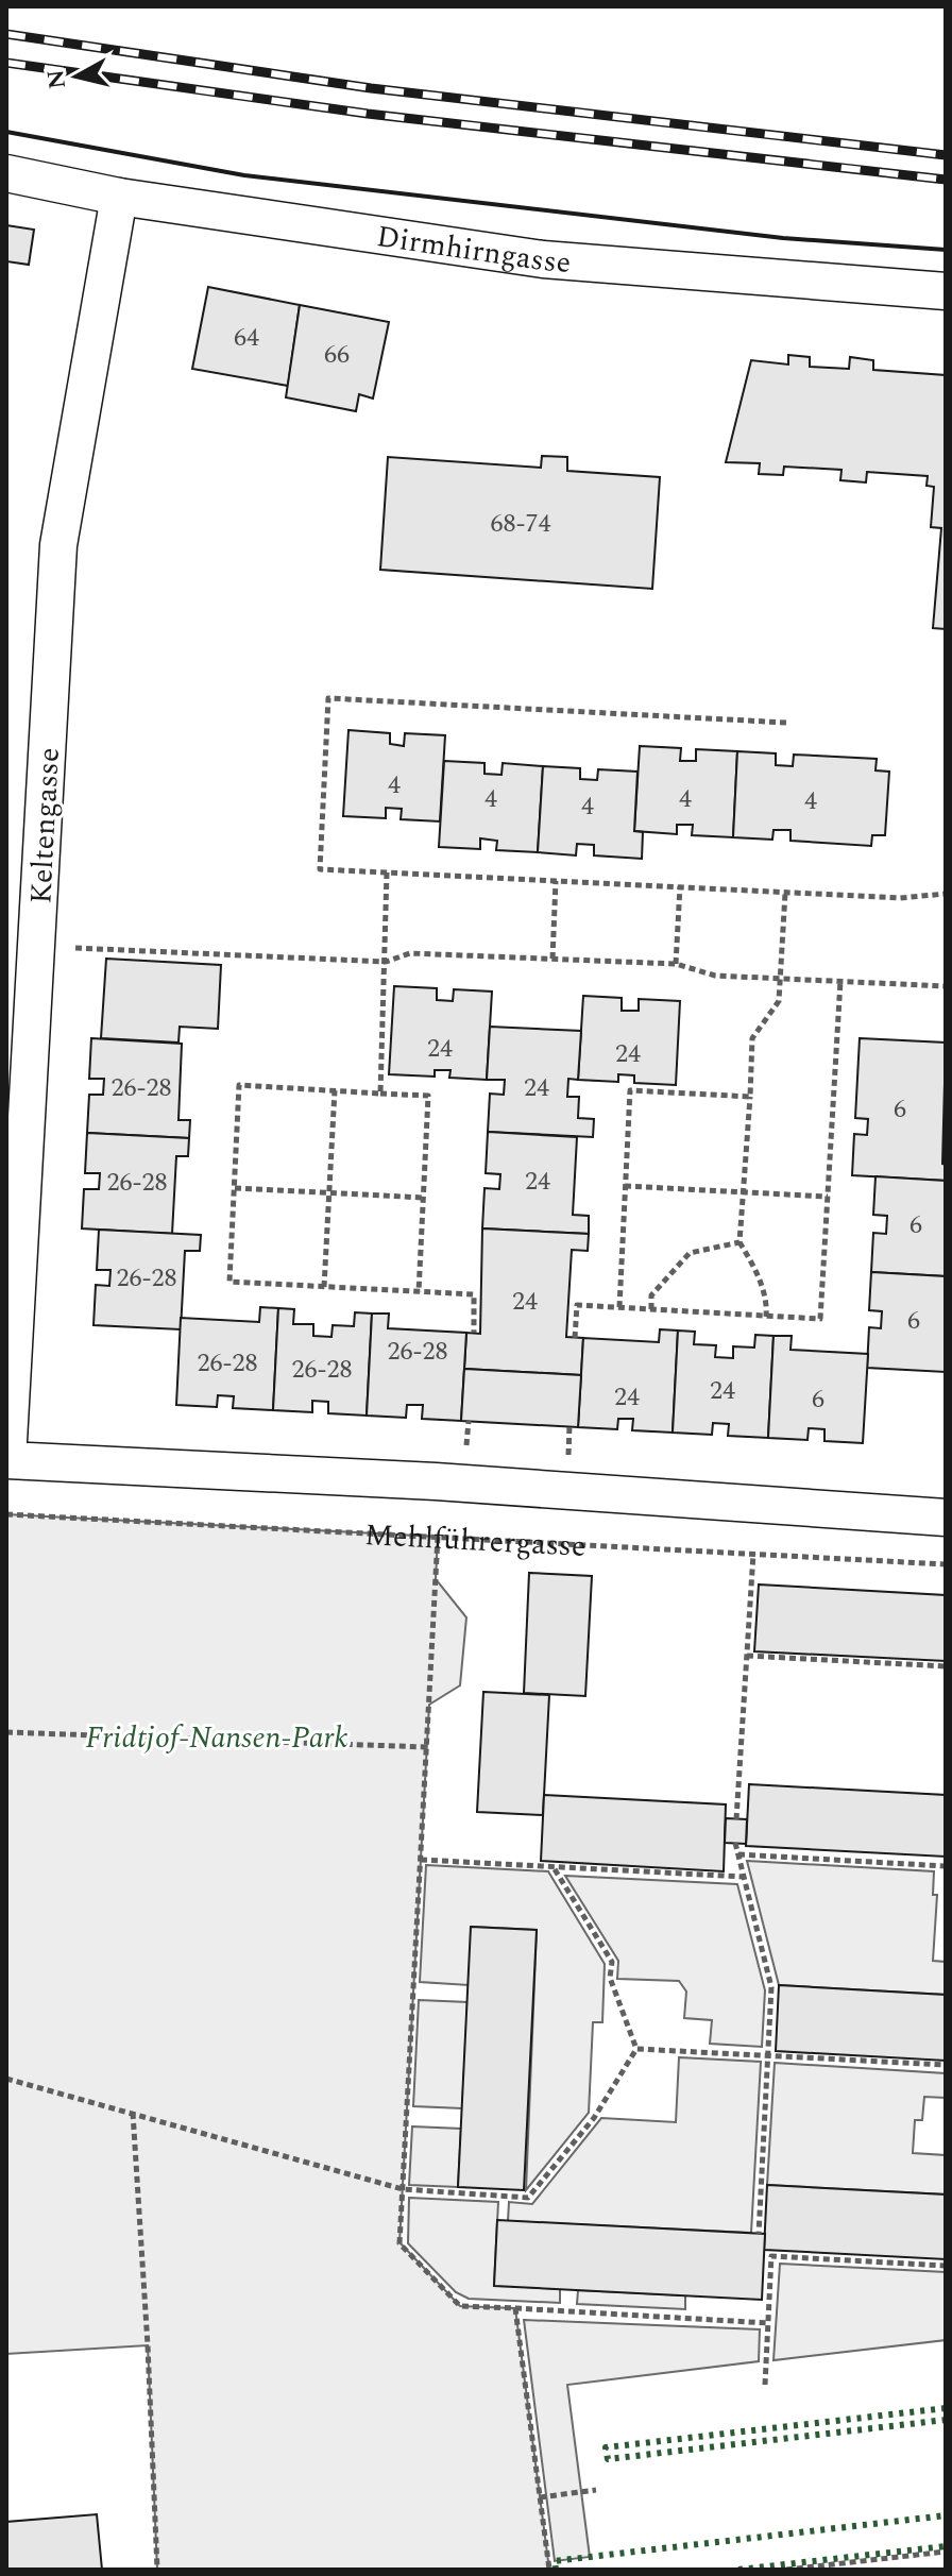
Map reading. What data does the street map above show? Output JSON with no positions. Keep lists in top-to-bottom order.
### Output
{
  "streets": {
    "street": ["Dirmhirngasse", "Keltengasse", "Mehlführergasse"]
  },
  "crossings": [
    ["Dirmhirngasse", "Keltengasse"],
    ["Keltengasse", "Mehlführergasse"]
  ],
  "parks": ["Fridtjof-Nansen-Park"],
  "house_numbers": [
    "64",
    "66",
    "68-74",
    "4",
    "4",
    "4",
    "4",
    "4",
    "24",
    "24",
    "26-28",
    "24",
    "6",
    "24",
    "26-28",
    "6",
    "26-28",
    "24",
    "6",
    "26-28",
    "26-28",
    "26-28",
    "24",
    "24",
    "6"
  ],
  "north": "left"
}
